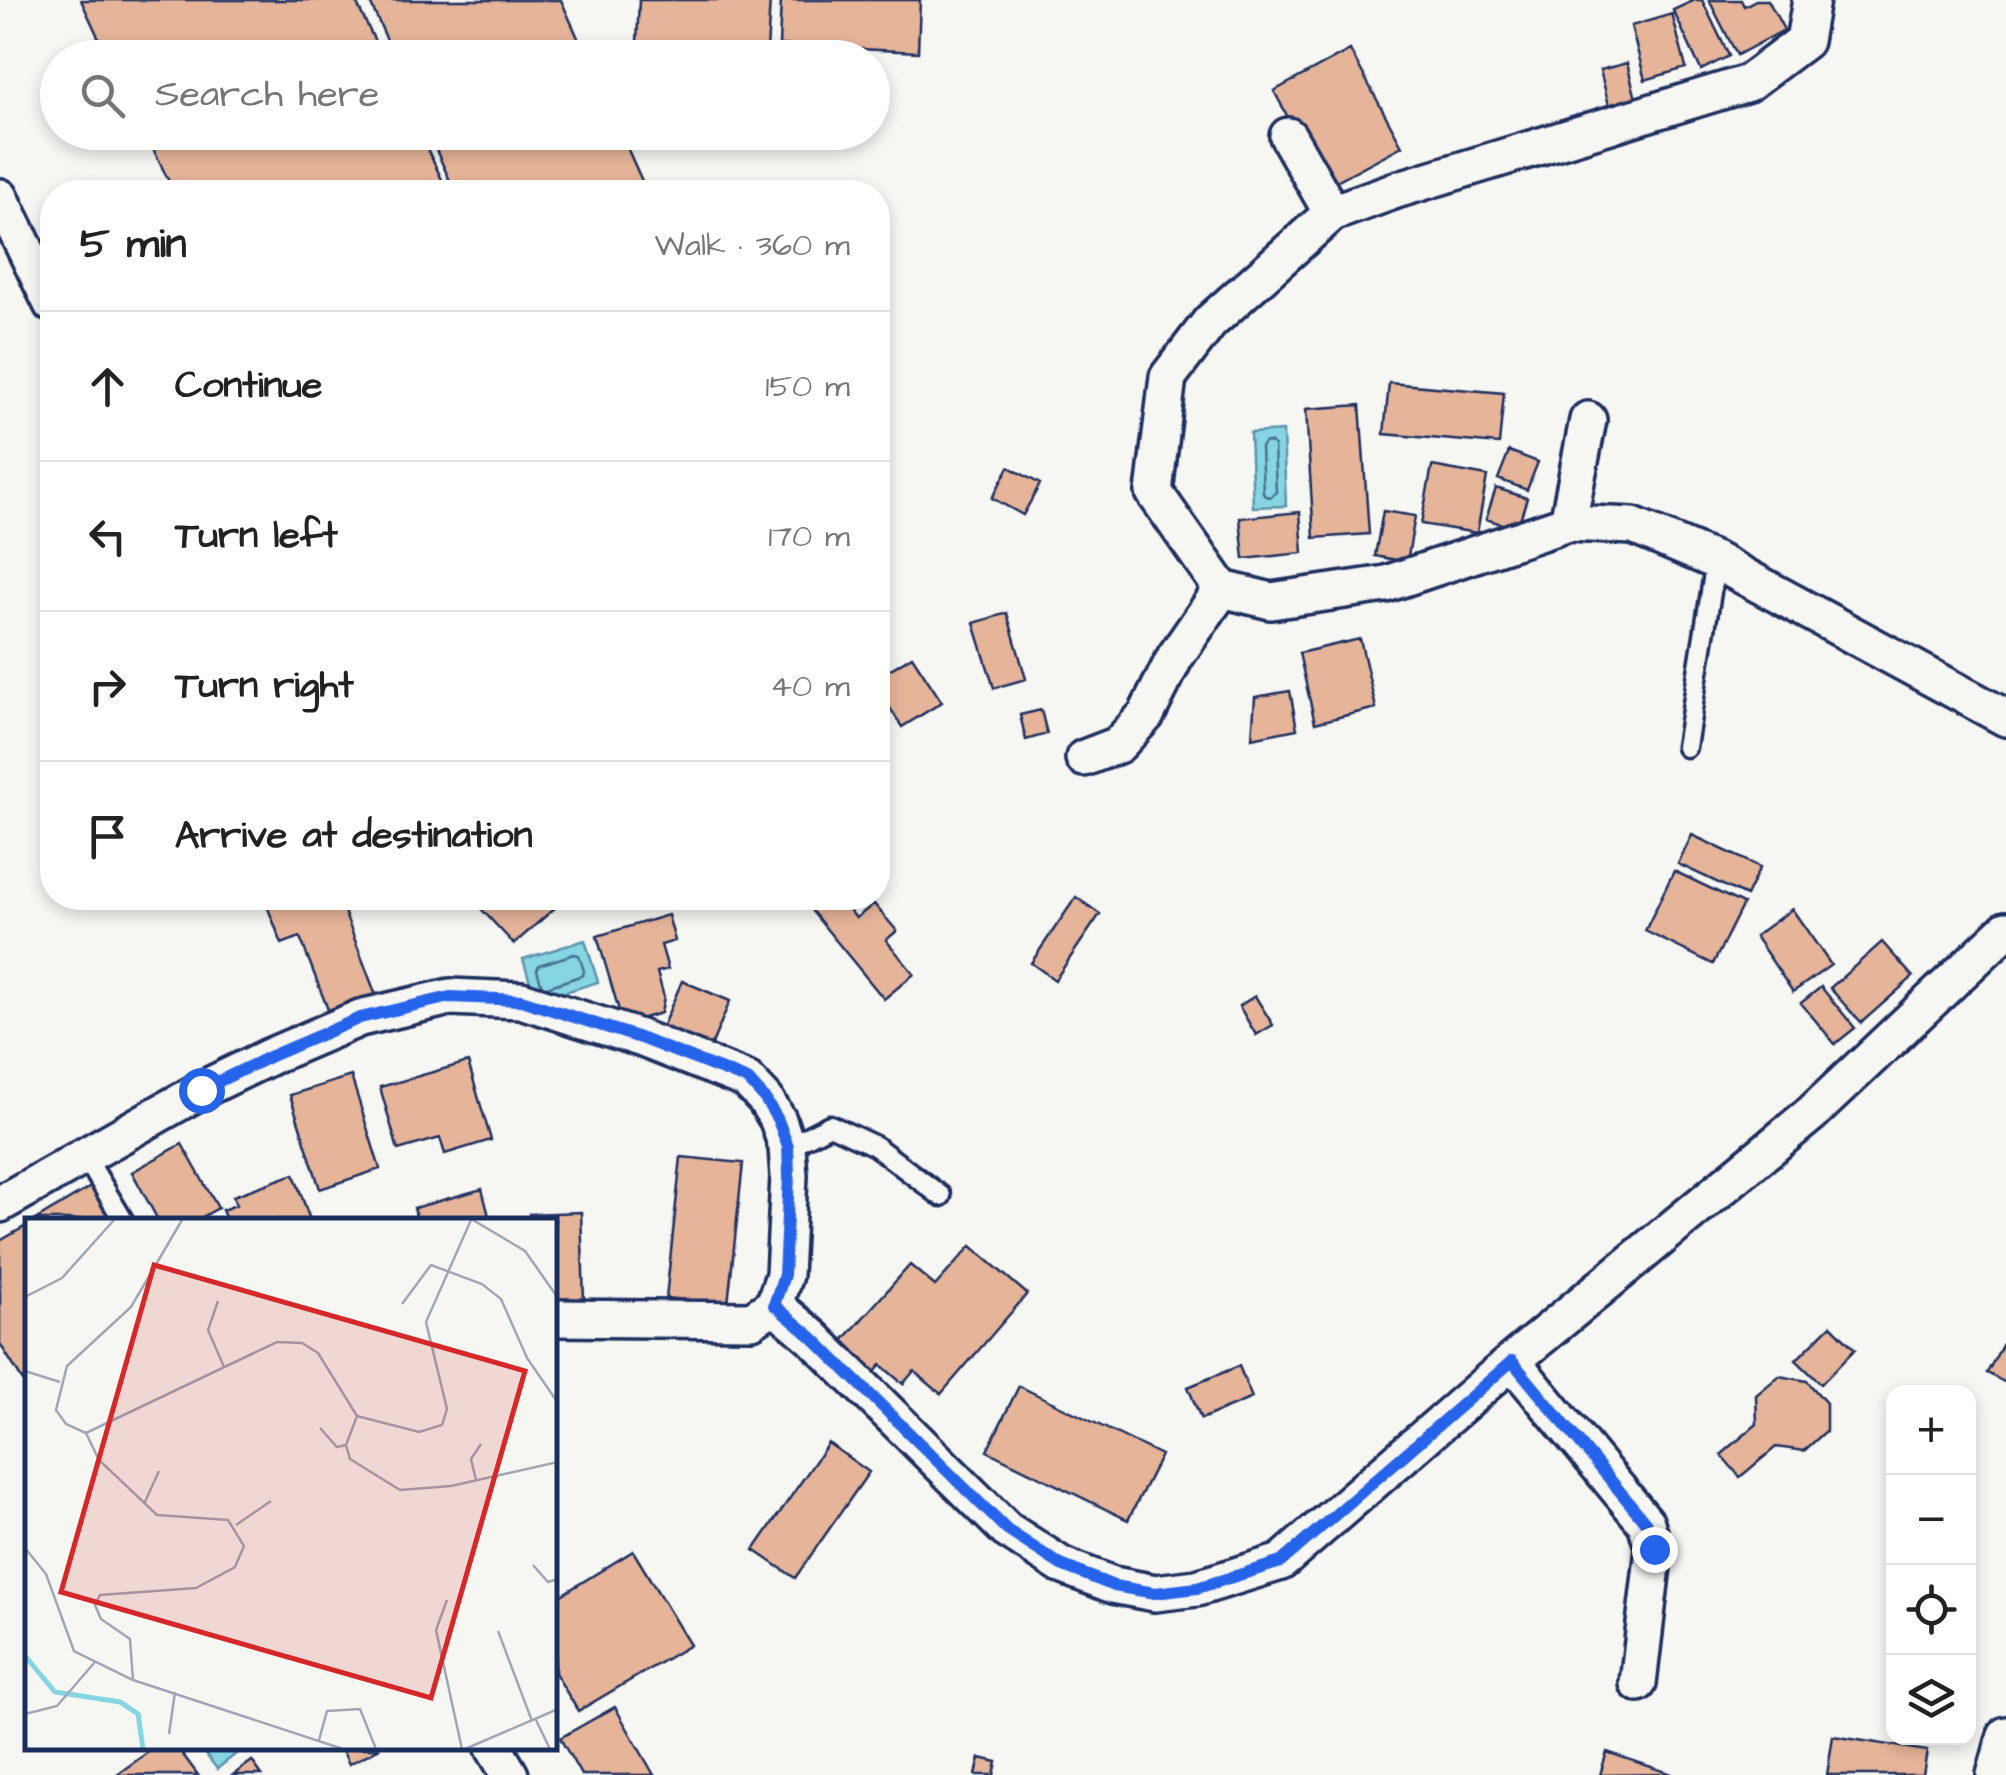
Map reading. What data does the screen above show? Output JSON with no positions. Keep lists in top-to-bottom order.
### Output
{
  "page": {
    "search": "Search here",
    "heading": ["5 min", "Walk · 360 m"],
    "list": [
      ["Continue", "150 m"],
      ["Turn left", "170 m"],
      ["Turn right", "40 m"],
      "Arrive at destination"
    ],
    "map_buttons": ["+", "−"]
  }
}
